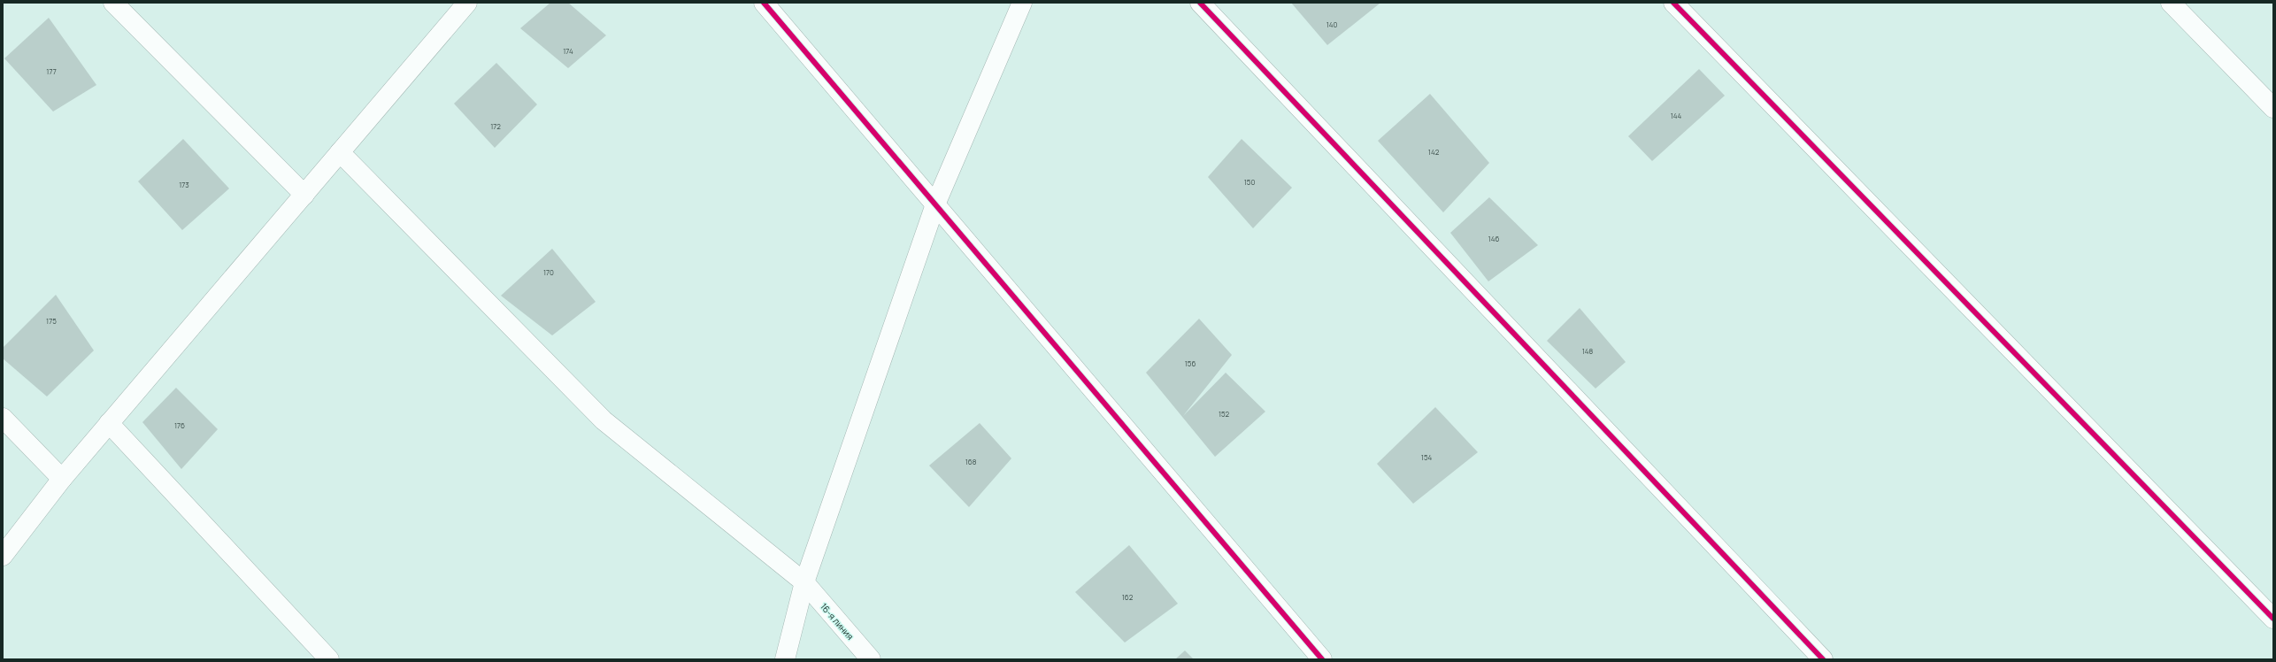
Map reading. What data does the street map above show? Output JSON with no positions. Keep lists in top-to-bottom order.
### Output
{
  "streets": {
    "street": ["16-я линия"]
  },
  "house_numbers": [
    "140",
    "174",
    "177",
    "144",
    "172",
    "142",
    "150",
    "173",
    "146",
    "170",
    "175",
    "148",
    "156",
    "152",
    "176",
    "154",
    "168",
    "162"
  ]
}
